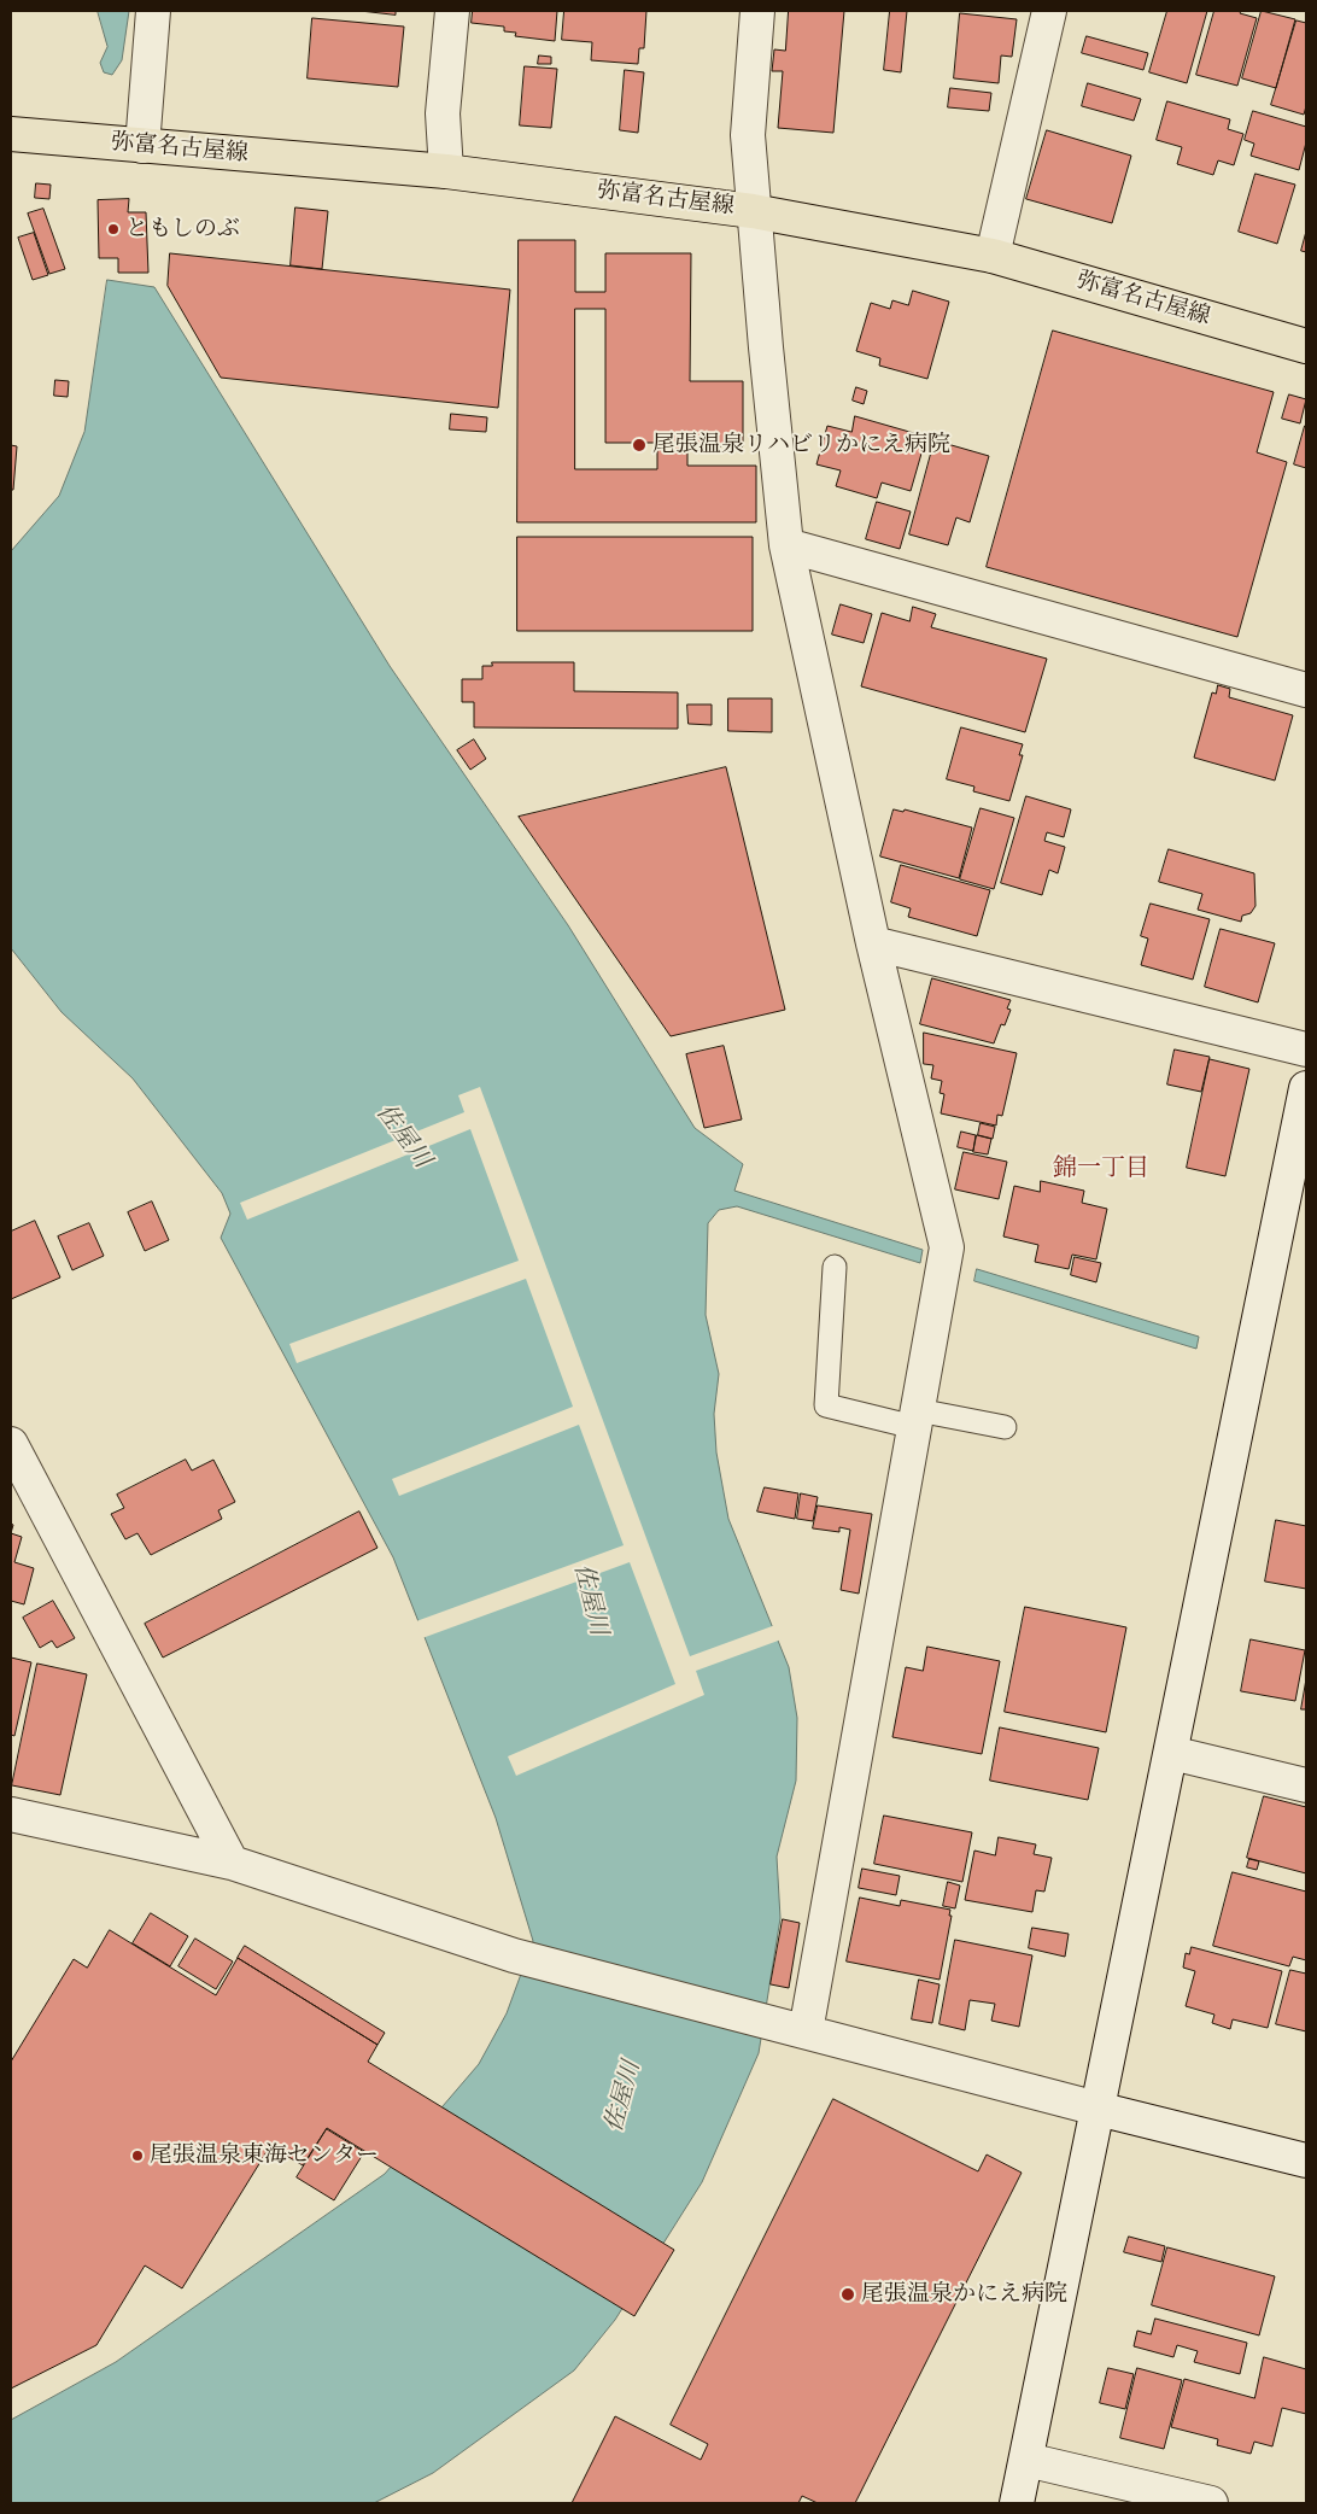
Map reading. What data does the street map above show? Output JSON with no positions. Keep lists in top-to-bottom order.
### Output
{
  "streets": {
    "main road": ["弥富名古屋線"]
  },
  "districts": ["錦一丁目"],
  "water": ["佐屋川"],
  "places": [
    "ともしのぶ",
    "尾張温泉リハビリかにえ病院",
    "尾張温泉東海センター",
    "尾張温泉かにえ病院"
  ]
}
